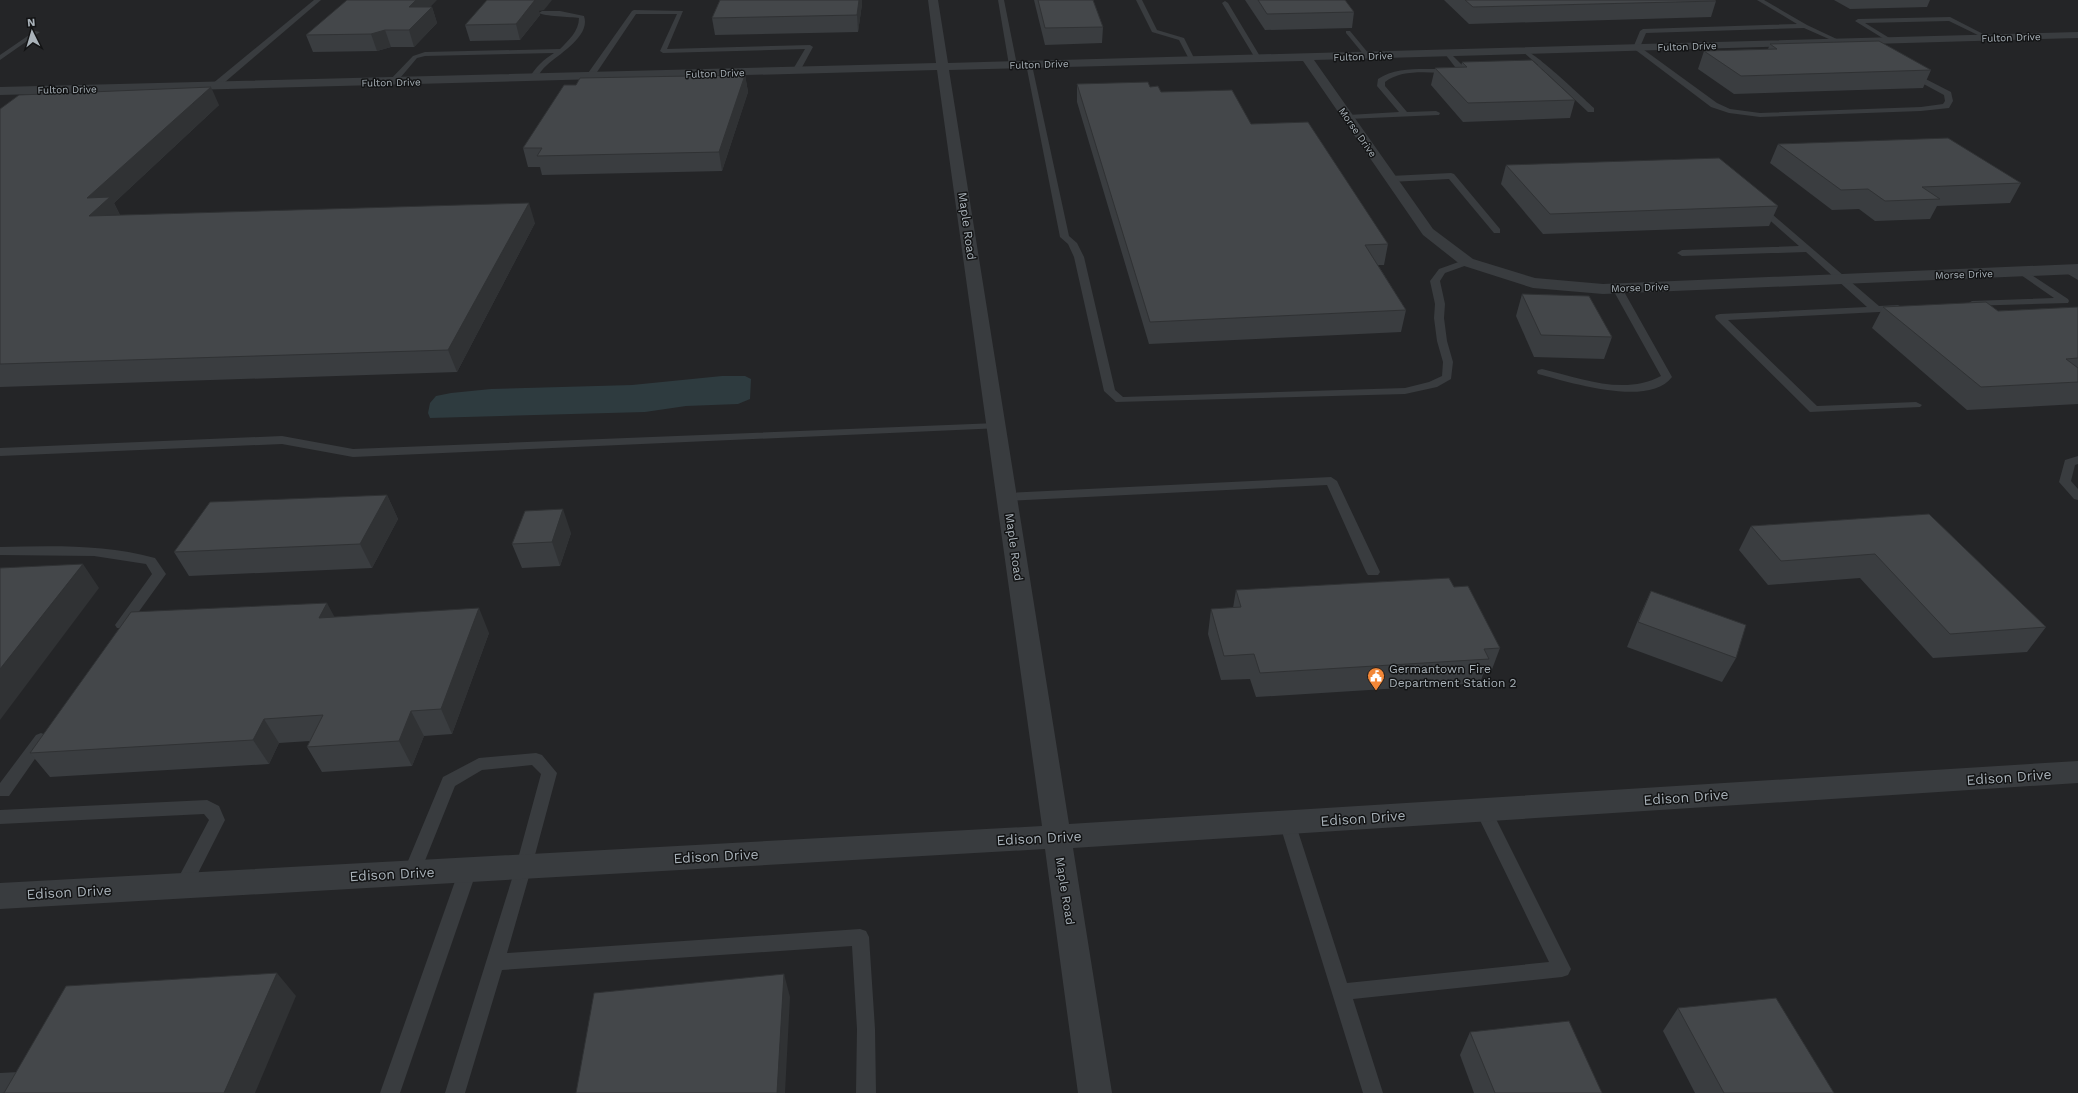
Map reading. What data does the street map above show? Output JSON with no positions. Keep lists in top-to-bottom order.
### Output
{
  "streets": {
    "street": [
      "Fulton Drive",
      "Morse Drive",
      "Maple Road",
      "Edison Drive"
    ]
  },
  "crossings": [
    ["Fulton Drive", "Morse Drive"],
    ["Fulton Drive", "Maple Road"],
    ["Maple Road", "Edison Drive"]
  ],
  "places": {
    "public building": ["Germantown Fire Department Station 2"]
  },
  "north": "top"
}
